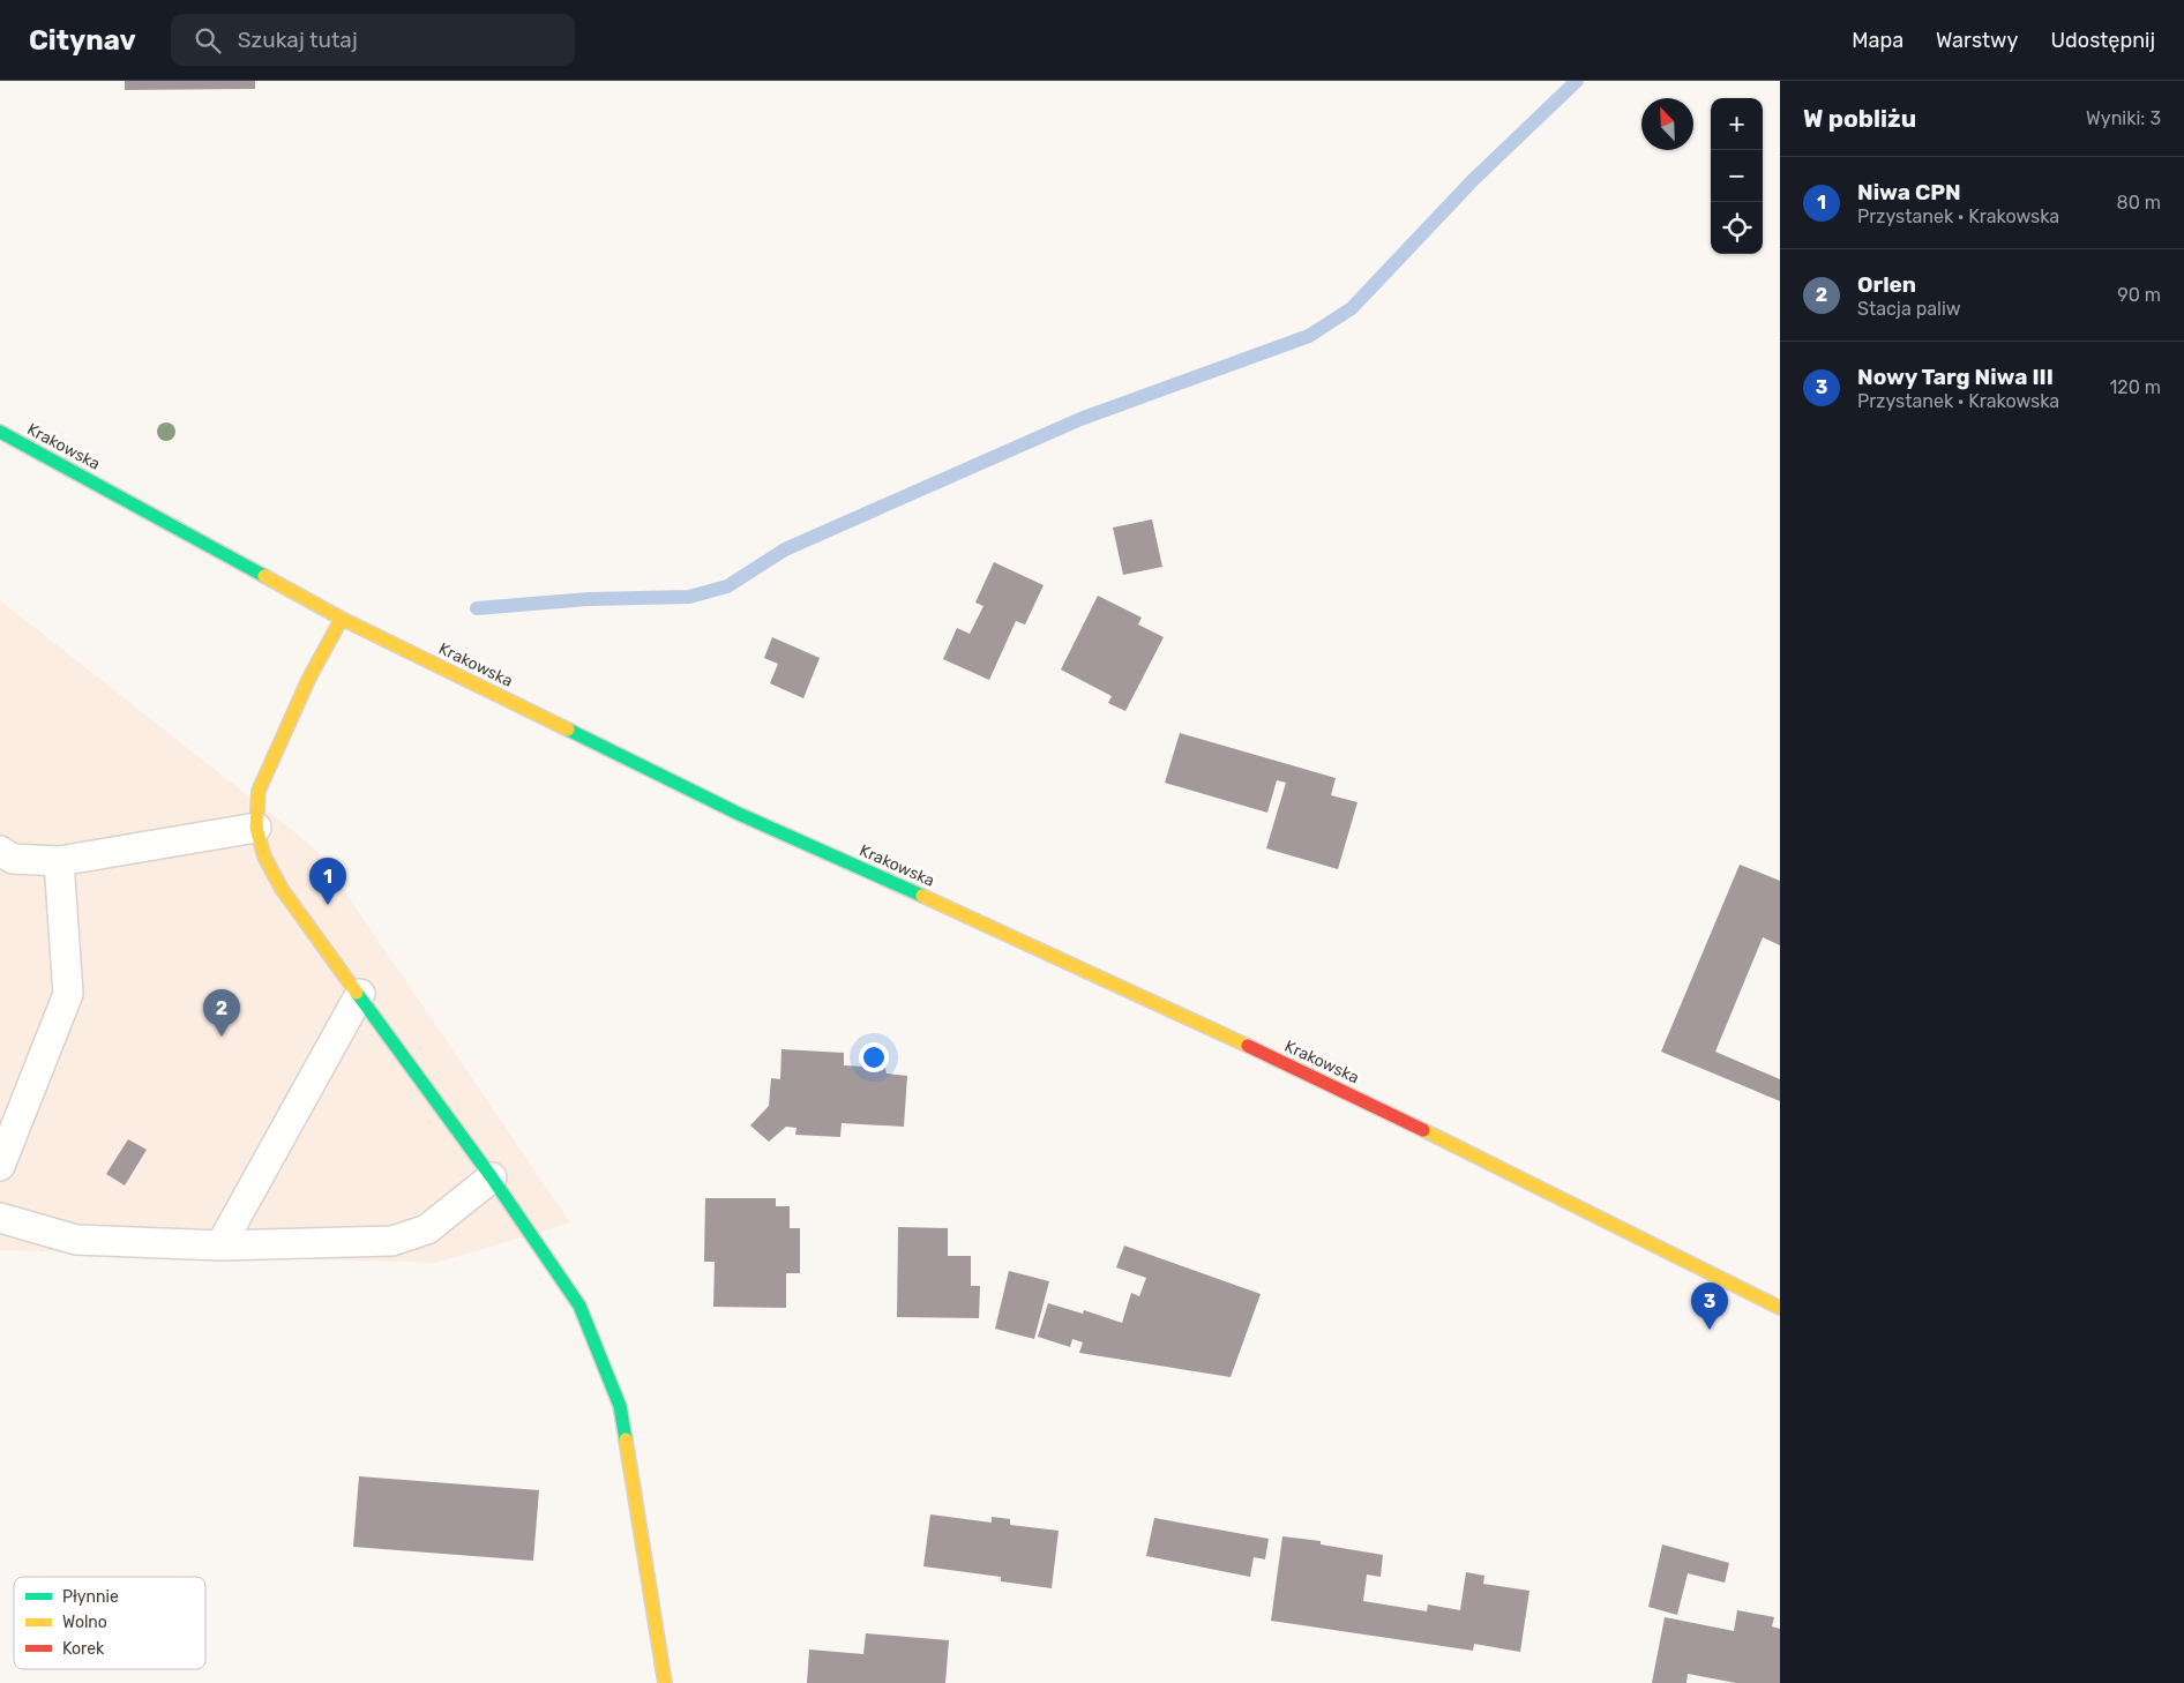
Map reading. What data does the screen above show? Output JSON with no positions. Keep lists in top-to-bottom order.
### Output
{
  "streets": {
    "main road": ["Krakowska"]
  },
  "legend": ["Płynnie", "Wolno", "Korek"],
  "north": "top left",
  "page": {
    "header": "Citynav",
    "search": "Szukaj tutaj",
    "nav": ["Mapa", "Warstwy", "Udostępnij"],
    "heading": ["W pobliżu", "Wyniki: 3"],
    "map_buttons": ["+", "−"],
    "list": [
      {
        "mark": "1",
        "name": "Niwa CPN",
        "note": "Przystanek · Krakowska",
        "value": "80 m"
      },
      {
        "mark": "2",
        "name": "Orlen",
        "note": "Stacja paliw",
        "value": "90 m"
      },
      {
        "mark": "3",
        "name": "Nowy Targ Niwa III",
        "note": "Przystanek · Krakowska",
        "value": "120 m"
      }
    ],
    "pins": ["1", "2", "3"]
  }
}
